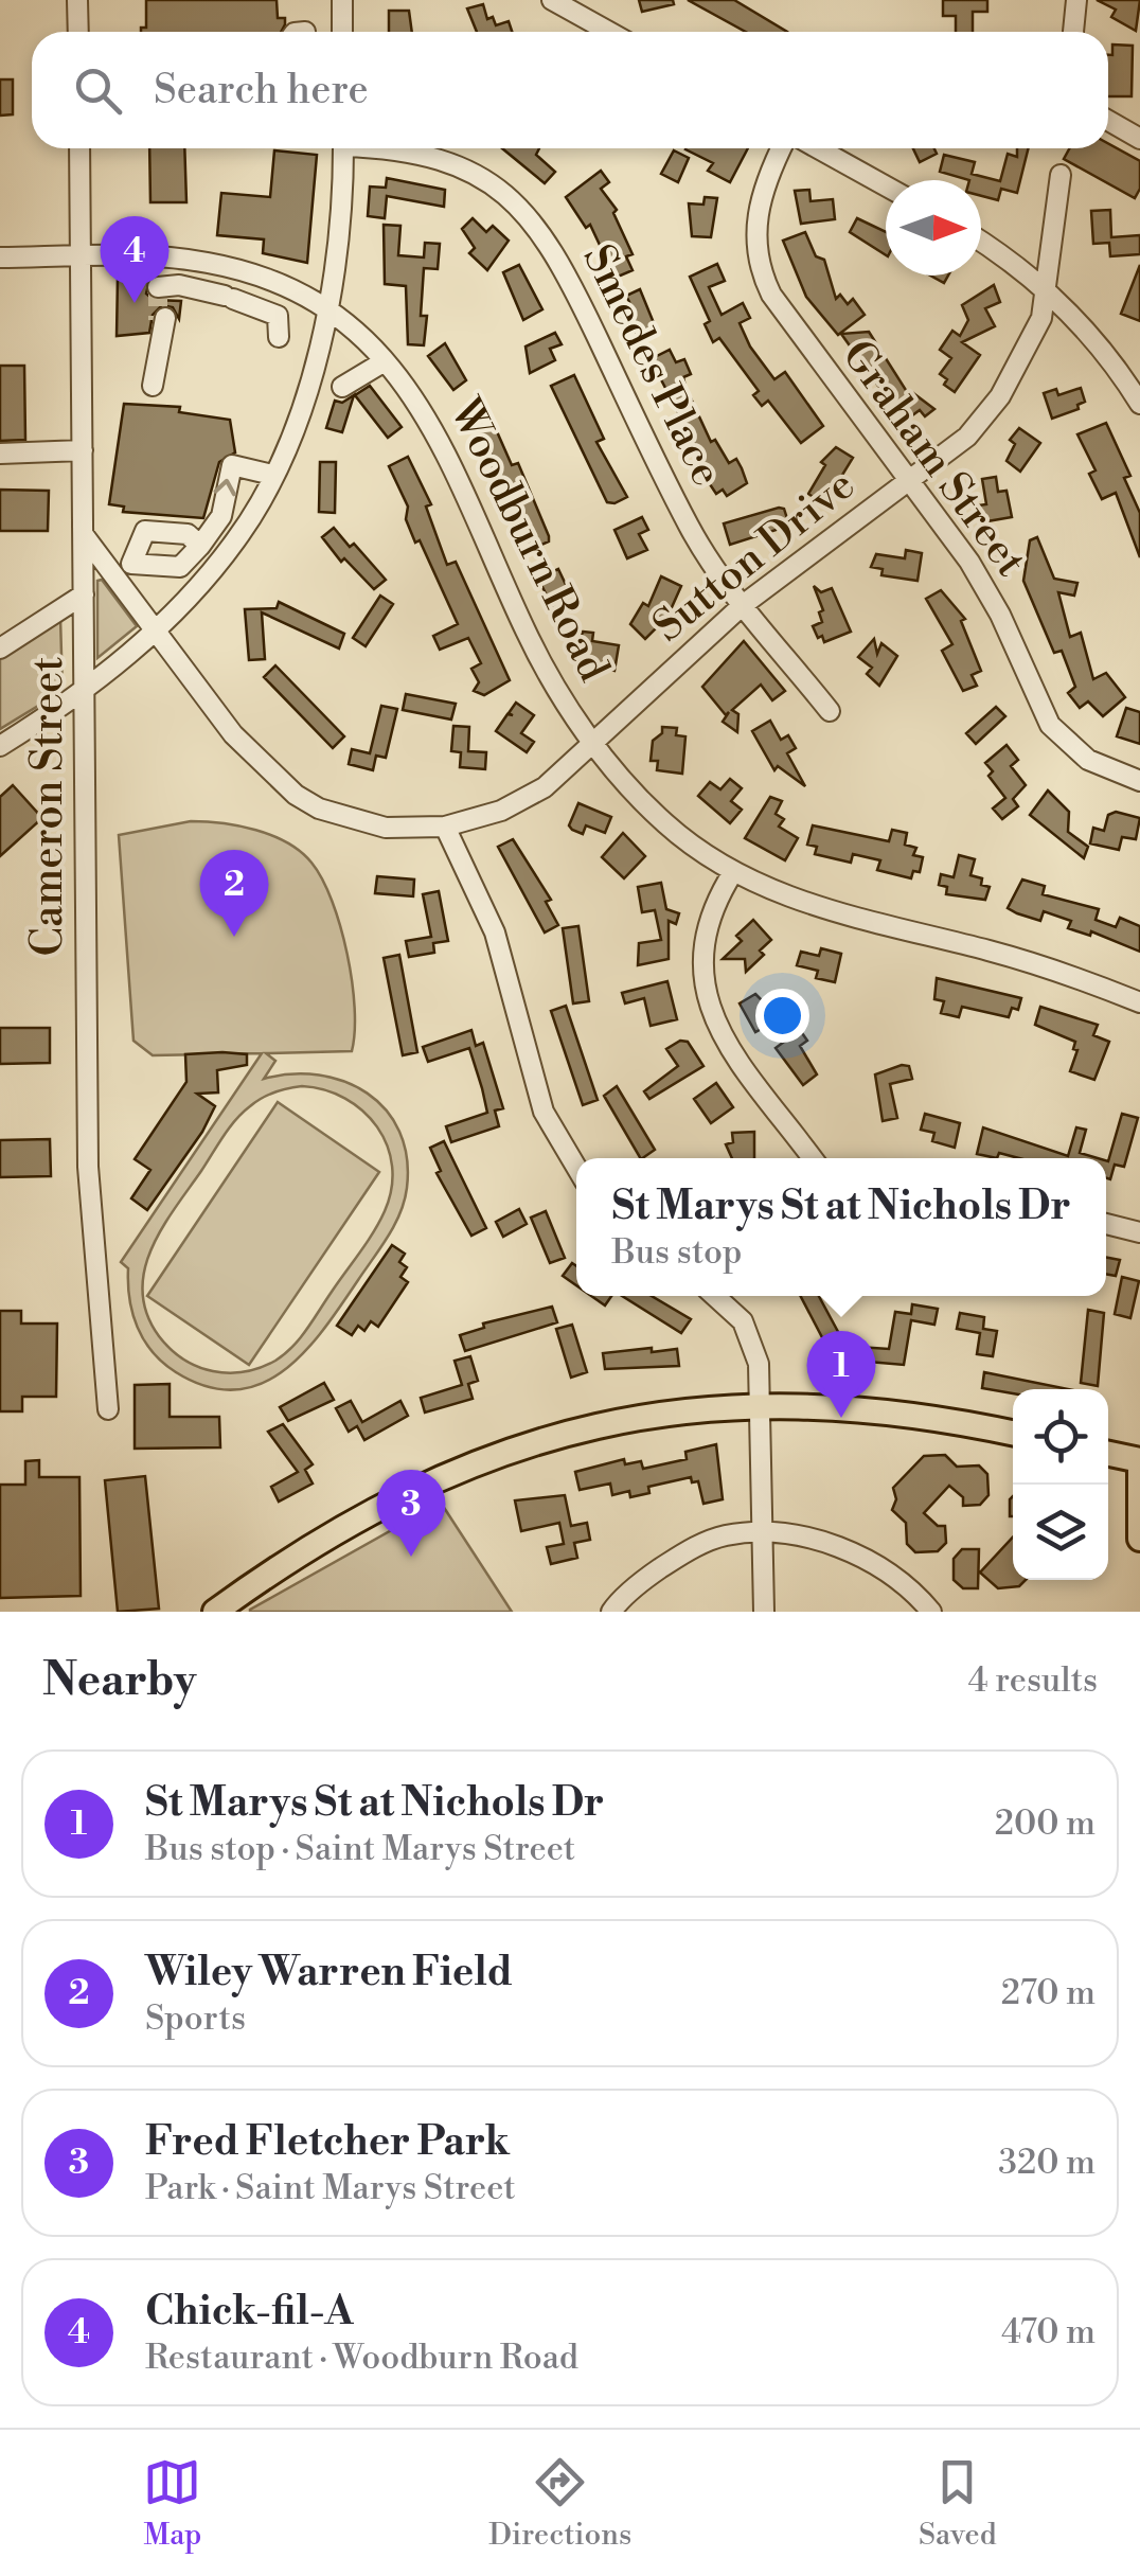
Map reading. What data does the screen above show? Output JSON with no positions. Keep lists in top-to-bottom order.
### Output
{
  "streets": {
    "street": [
      "Smedes Place",
      "Graham Street",
      "Woodburn Road",
      "Sutton Drive",
      "Cameron Street"
    ]
  },
  "crossings": [
    ["Smedes Place", "Sutton Drive"],
    ["Graham Street", "Sutton Drive"],
    ["Woodburn Road", "Sutton Drive"],
    ["Woodburn Road", "Cameron Street"],
    ["Sutton Drive", "Cameron Street"]
  ],
  "north": "right",
  "page": {
    "search": "Search here",
    "pins": [
      "4",
      "2",
      "1",
      "3"
    ],
    "popup": ["St Marys St at Nichols Dr", "Bus stop"],
    "heading": ["Nearby", "4 results"],
    "list": [
      {
        "mark": "1",
        "name": "St Marys St at Nichols Dr",
        "note": "Bus stop · Saint Marys Street",
        "value": "200 m"
      },
      {
        "mark": "2",
        "name": "Wiley Warren Field",
        "note": "Sports",
        "value": "270 m"
      },
      {
        "mark": "3",
        "name": "Fred Fletcher Park",
        "note": "Park · Saint Marys Street",
        "value": "320 m"
      },
      {
        "mark": "4",
        "name": "Chick-fil-A",
        "note": "Restaurant · Woodburn Road",
        "value": "470 m"
      }
    ],
    "nav": ["Map", "Directions", "Saved"]
  }
}
